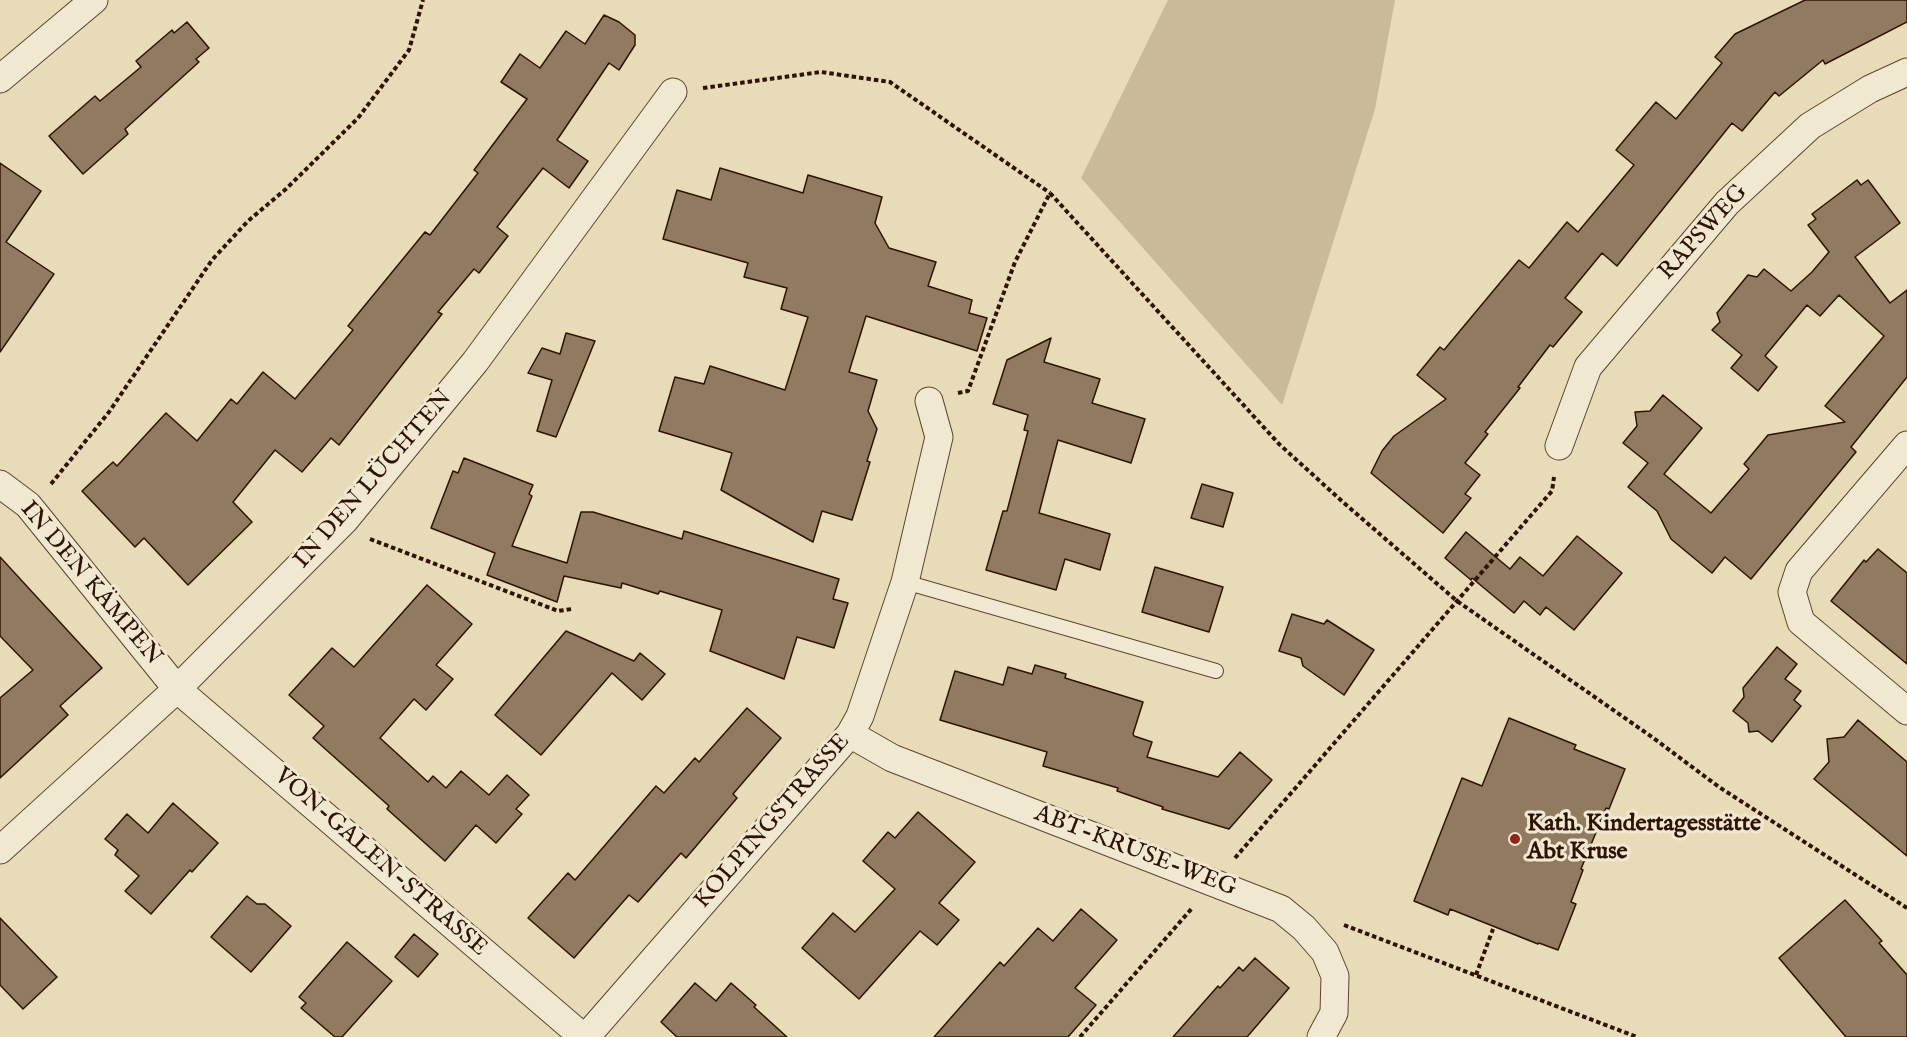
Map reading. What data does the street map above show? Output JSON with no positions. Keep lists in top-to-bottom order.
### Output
{
  "streets": {
    "street": [
      "RAPSWEG",
      "IN DEN LÜCHTEN",
      "IN DEN KÄMPEN",
      "KOLPINGSTRASSE",
      "ABT-KRUSE-WEG",
      "VON-GALEN-STRASSE"
    ]
  },
  "crossings": [
    ["IN DEN LÜCHTEN", "IN DEN KÄMPEN"],
    ["IN DEN LÜCHTEN", "VON-GALEN-STRASSE"],
    ["IN DEN KÄMPEN", "VON-GALEN-STRASSE"],
    ["KOLPINGSTRASSE", "ABT-KRUSE-WEG"],
    ["KOLPINGSTRASSE", "VON-GALEN-STRASSE"]
  ],
  "places": ["Kath. Kindertagesstätte Abt Kruse"]
}
